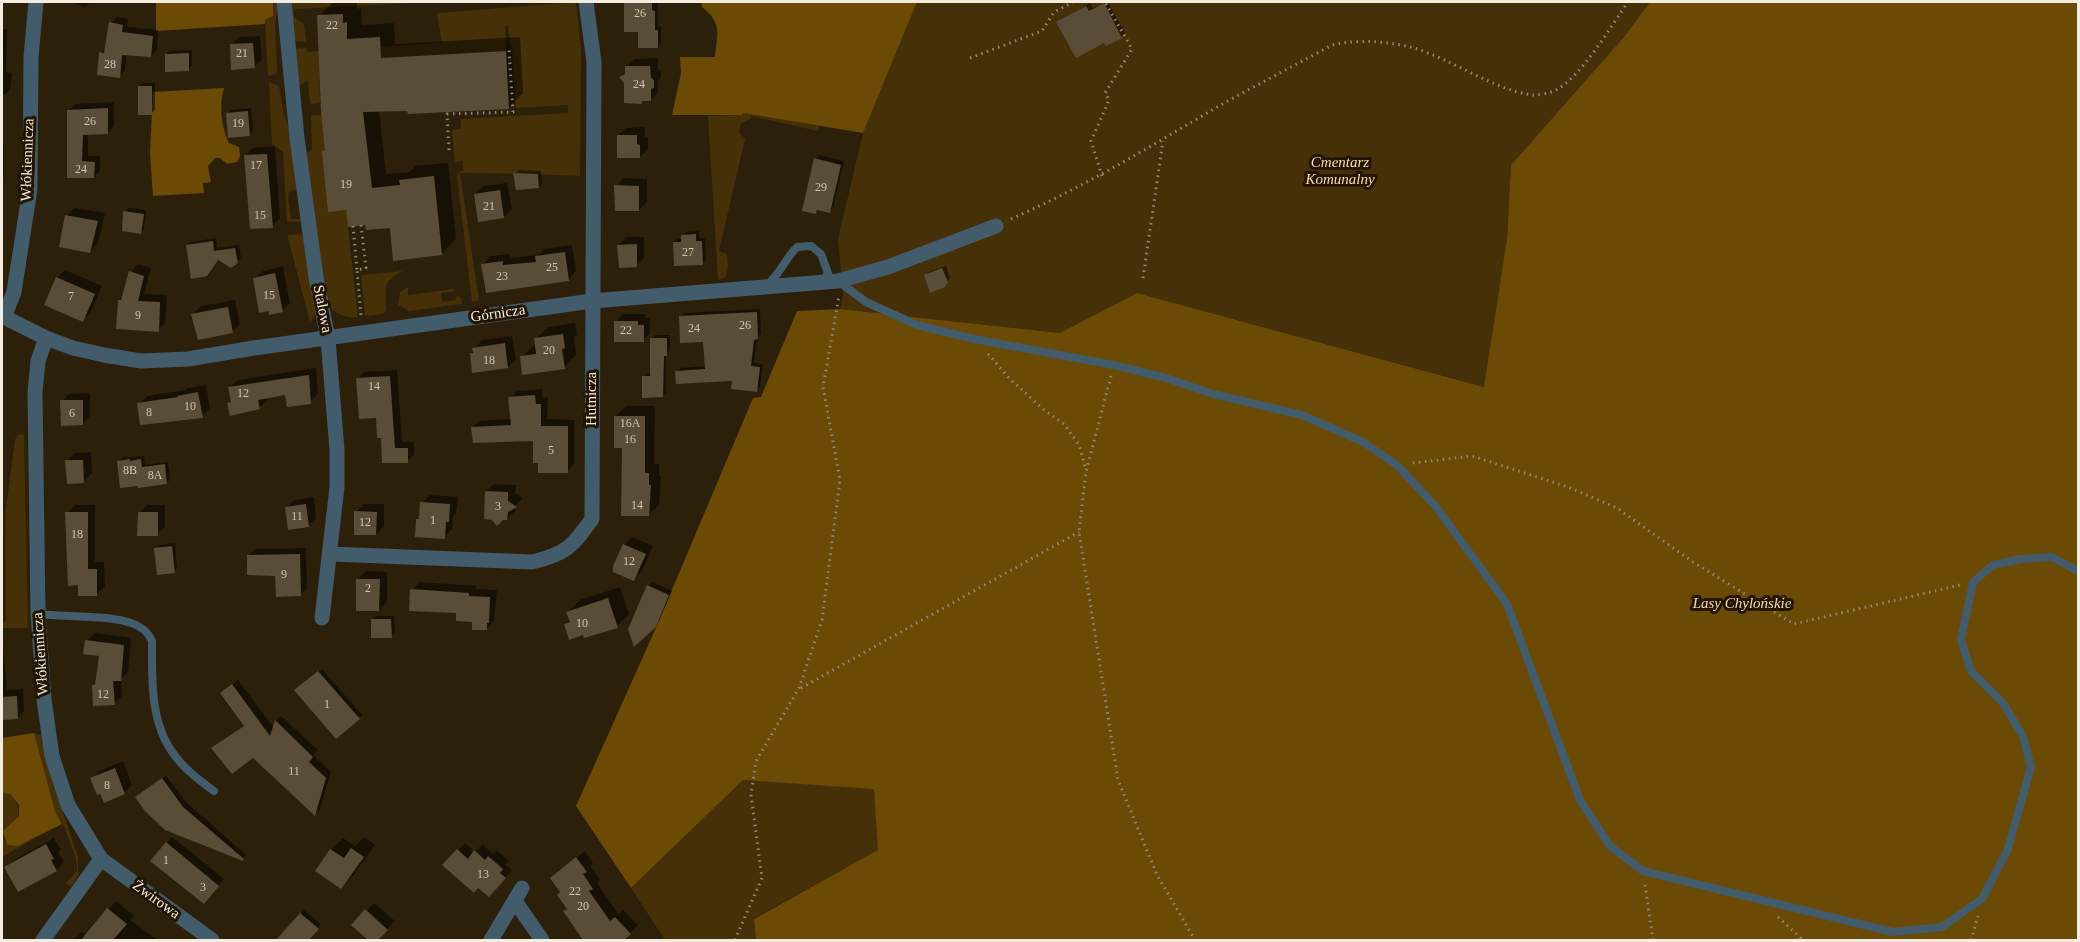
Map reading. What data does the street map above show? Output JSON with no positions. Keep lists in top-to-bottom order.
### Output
{
  "streets": {
    "street": [
      "Włókiennicza",
      "Stalowa",
      "Górnicza",
      "Hutnicza",
      "Żwirowa"
    ]
  },
  "crossings": [
    ["Włókiennicza", "Górnicza"],
    ["Włókiennicza", "Żwirowa"],
    ["Stalowa", "Górnicza"],
    ["Stalowa", "Hutnicza"],
    ["Górnicza", "Hutnicza"]
  ],
  "parks": ["Cmentarz Komunalny", "Lasy Chylońskie"],
  "house_numbers": [
    "26",
    "22",
    "21",
    "28",
    "24",
    "26",
    "19",
    "17",
    "24",
    "19",
    "29",
    "21",
    "15",
    "27",
    "25",
    "23",
    "15",
    "7",
    "9",
    "26",
    "24",
    "22",
    "20",
    "18",
    "14",
    "12",
    "10",
    "8",
    "6",
    "16A",
    "16",
    "5",
    "8B",
    "8A",
    "14",
    "3",
    "11",
    "1",
    "12",
    "18",
    "12",
    "9",
    "2",
    "10",
    "12",
    "1",
    "11",
    "8",
    "1",
    "13",
    "3",
    "22",
    "20"
  ]
}
